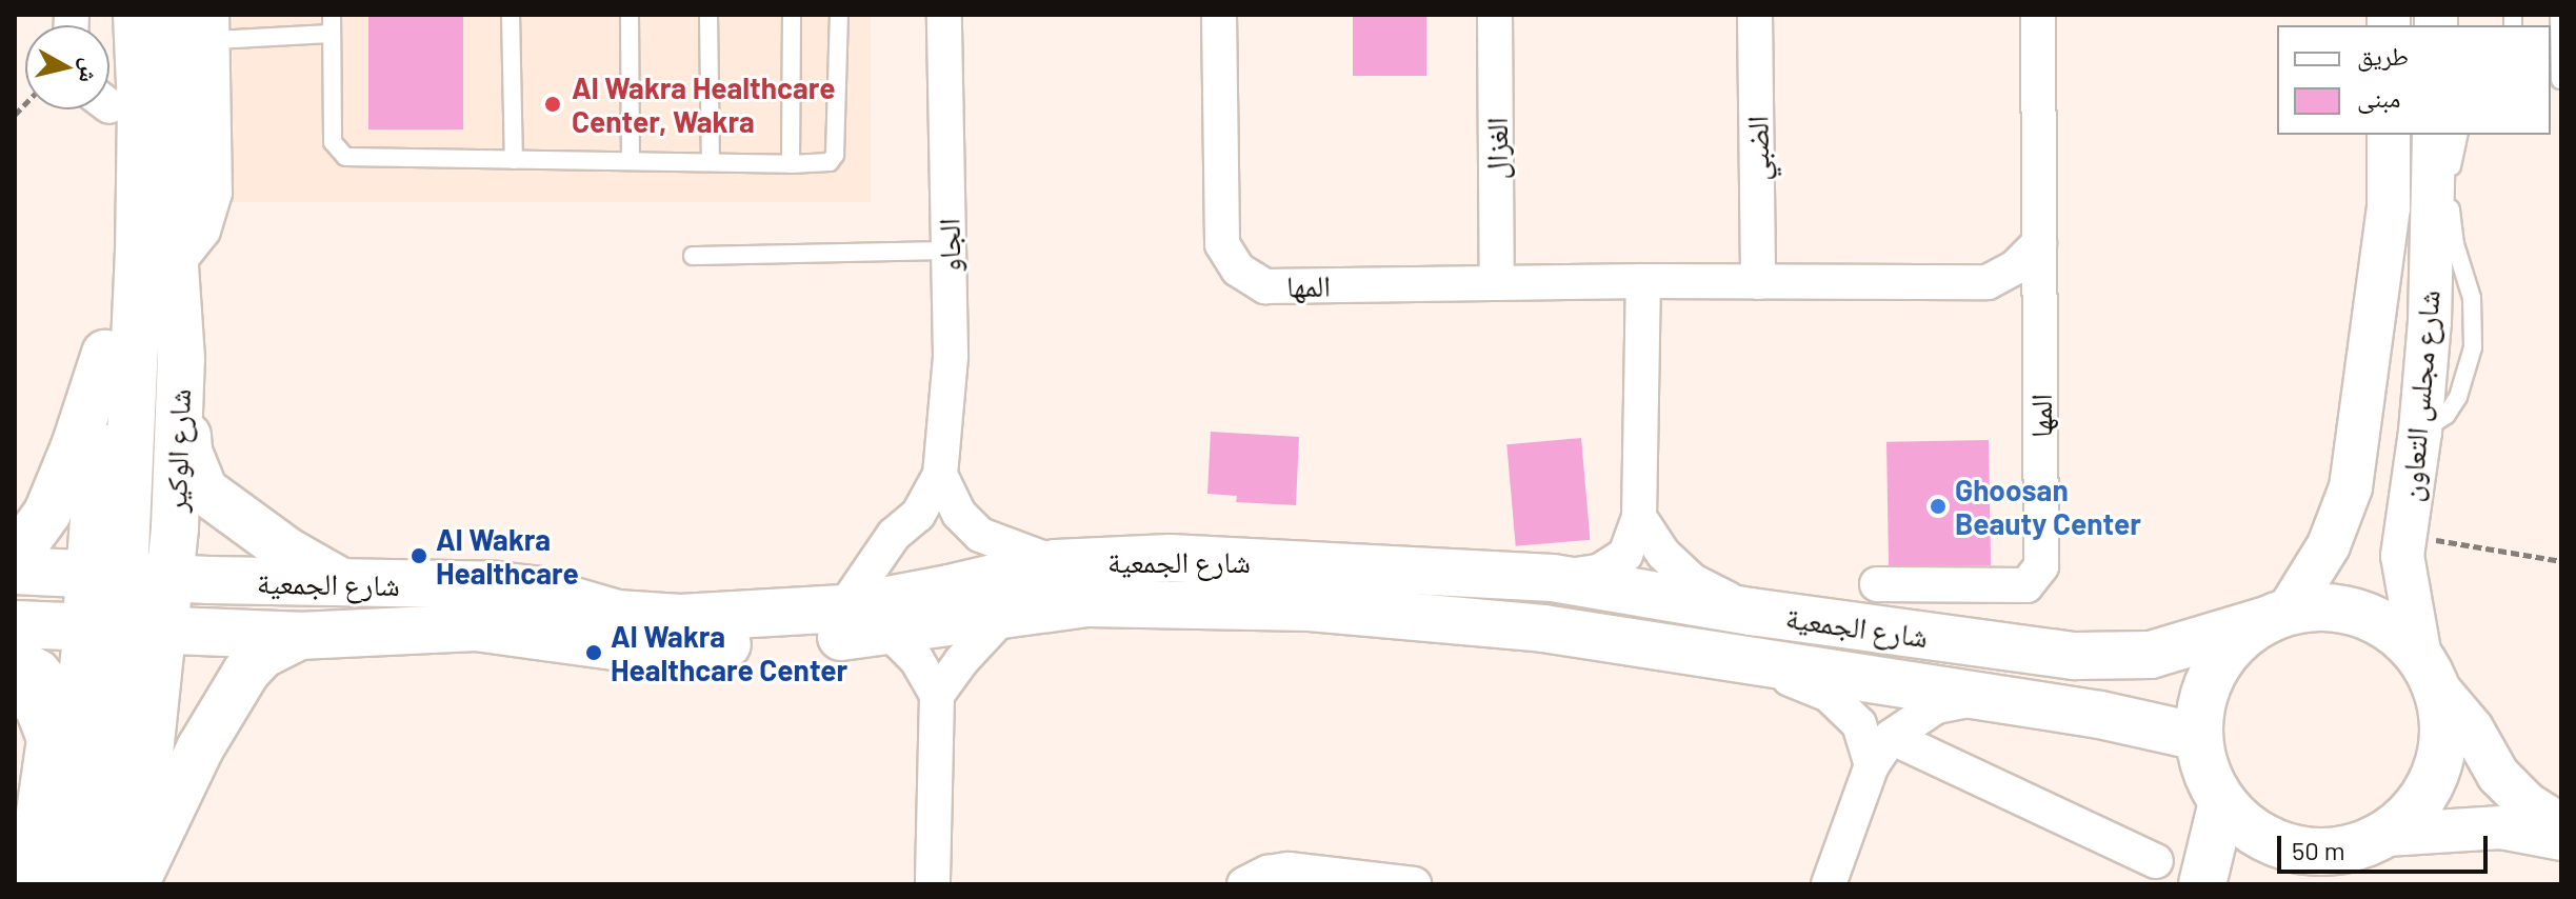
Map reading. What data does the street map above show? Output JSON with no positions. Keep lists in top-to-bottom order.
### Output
{
  "streets": {
    "main road": ["شارع الوكير", "شارع الجمعية"],
    "street": [
      "الغزال",
      "الضبي",
      "الجاو",
      "المها",
      "شارع مجلس التعاون"
    ]
  },
  "crossings": [
    ["الغزال", "المها"],
    ["الضبي", "المها"],
    ["الجاو", "شارع الجمعية"],
    ["شارع مجلس التعاون", "شارع الجمعية"],
    ["شارع الوكير", "شارع الجمعية"]
  ],
  "places": [
    "Al Wakra Healthcare Center, Wakra",
    "Ghoosan Beauty Center",
    "Al Wakra Healthcare",
    "Al Wakra Healthcare Center"
  ],
  "legend": ["طريق", "مبنى"],
  "scale_bar": "50 m",
  "north": "right"
}
